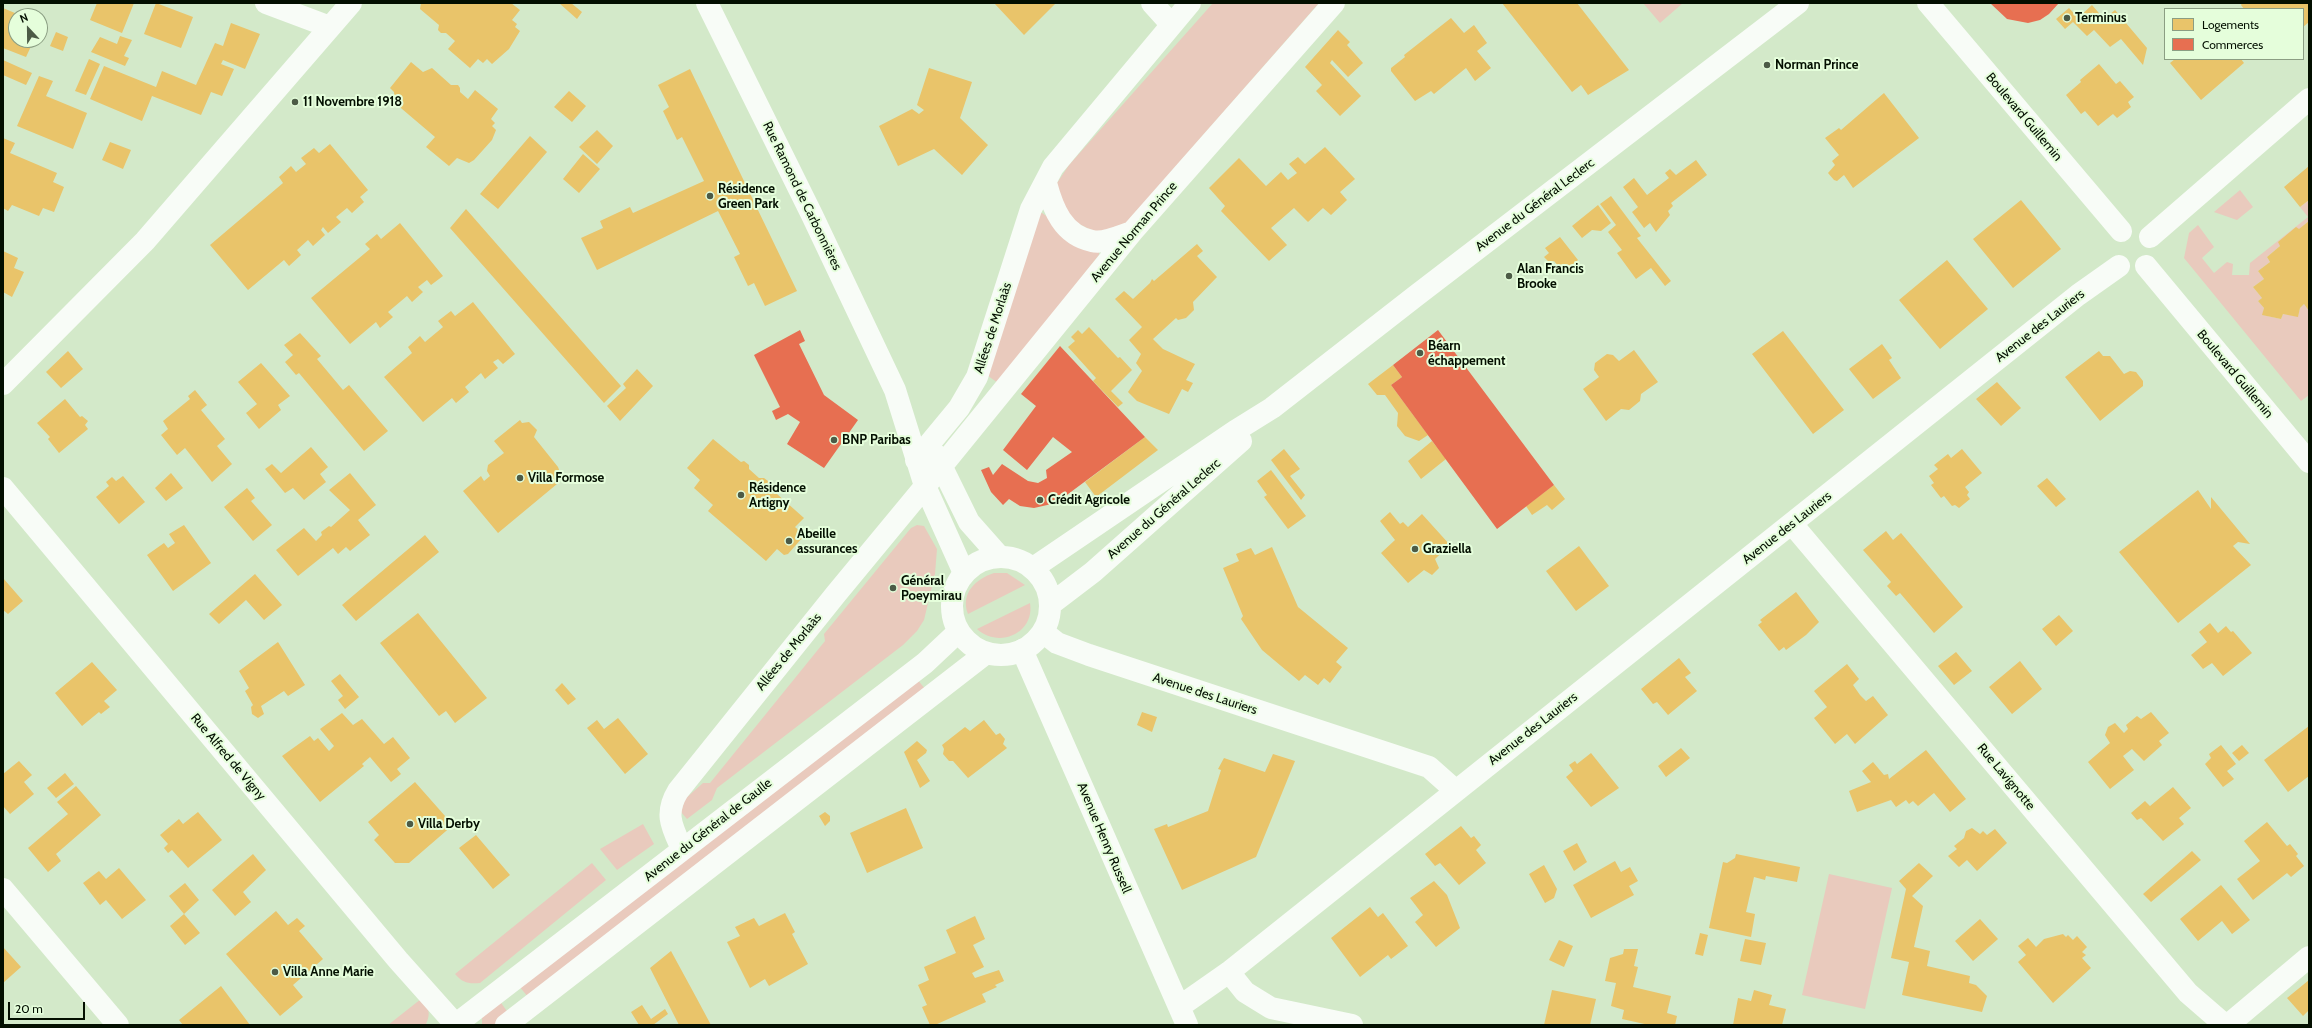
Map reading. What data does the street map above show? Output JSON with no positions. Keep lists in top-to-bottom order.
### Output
{
  "streets": {
    "street": [
      "Boulevard Guillemin",
      "Rue Ramond de Carbonnières",
      "Avenue du Général Leclerc",
      "Avenue Norman Prince",
      "Avenue des Lauriers",
      "Allées de Morlaàs",
      "Rue Alfred de Vigny",
      "Rue Lavignotte",
      "Avenue du Général de Gaulle",
      "Avenue Henry Russell"
    ]
  },
  "crossings": [
    ["Boulevard Guillemin", "Avenue des Lauriers"],
    ["Rue Ramond de Carbonnières", "Avenue du Général Leclerc"],
    ["Rue Ramond de Carbonnières", "Avenue Norman Prince"],
    ["Rue Ramond de Carbonnières", "Avenue des Lauriers"],
    ["Rue Ramond de Carbonnières", "Allées de Morlaàs"],
    ["Rue Ramond de Carbonnières", "Avenue du Général de Gaulle"],
    ["Rue Ramond de Carbonnières", "Avenue Henry Russell"],
    ["Avenue du Général Leclerc", "Avenue des Lauriers"],
    ["Avenue du Général Leclerc", "Avenue du Général de Gaulle"],
    ["Avenue du Général Leclerc", "Avenue Henry Russell"],
    ["Avenue Norman Prince", "Allées de Morlaàs"],
    ["Avenue des Lauriers", "Rue Lavignotte"],
    ["Avenue des Lauriers", "Avenue du Général de Gaulle"],
    ["Avenue des Lauriers", "Avenue Henry Russell"],
    ["Allées de Morlaàs", "Avenue du Général de Gaulle"],
    ["Rue Alfred de Vigny", "Avenue du Général de Gaulle"],
    ["Avenue du Général de Gaulle", "Avenue Henry Russell"]
  ],
  "places": [
    "Terminus",
    "Norman Prince",
    "11 Novembre 1918",
    "Résidence Green Park",
    "Alan Francis Brooke",
    "Béarn échappement",
    "BNP Paribas",
    "Villa Formose",
    "Résidence Artigny",
    "Crédit Agricole",
    "Abeille assurances",
    "Graziella",
    "Général Poeymirau",
    "Villa Derby",
    "Villa Anne Marie"
  ],
  "legend": ["Logements", "Commerces"],
  "scale_bar": "20 m",
  "north": "top"
}
